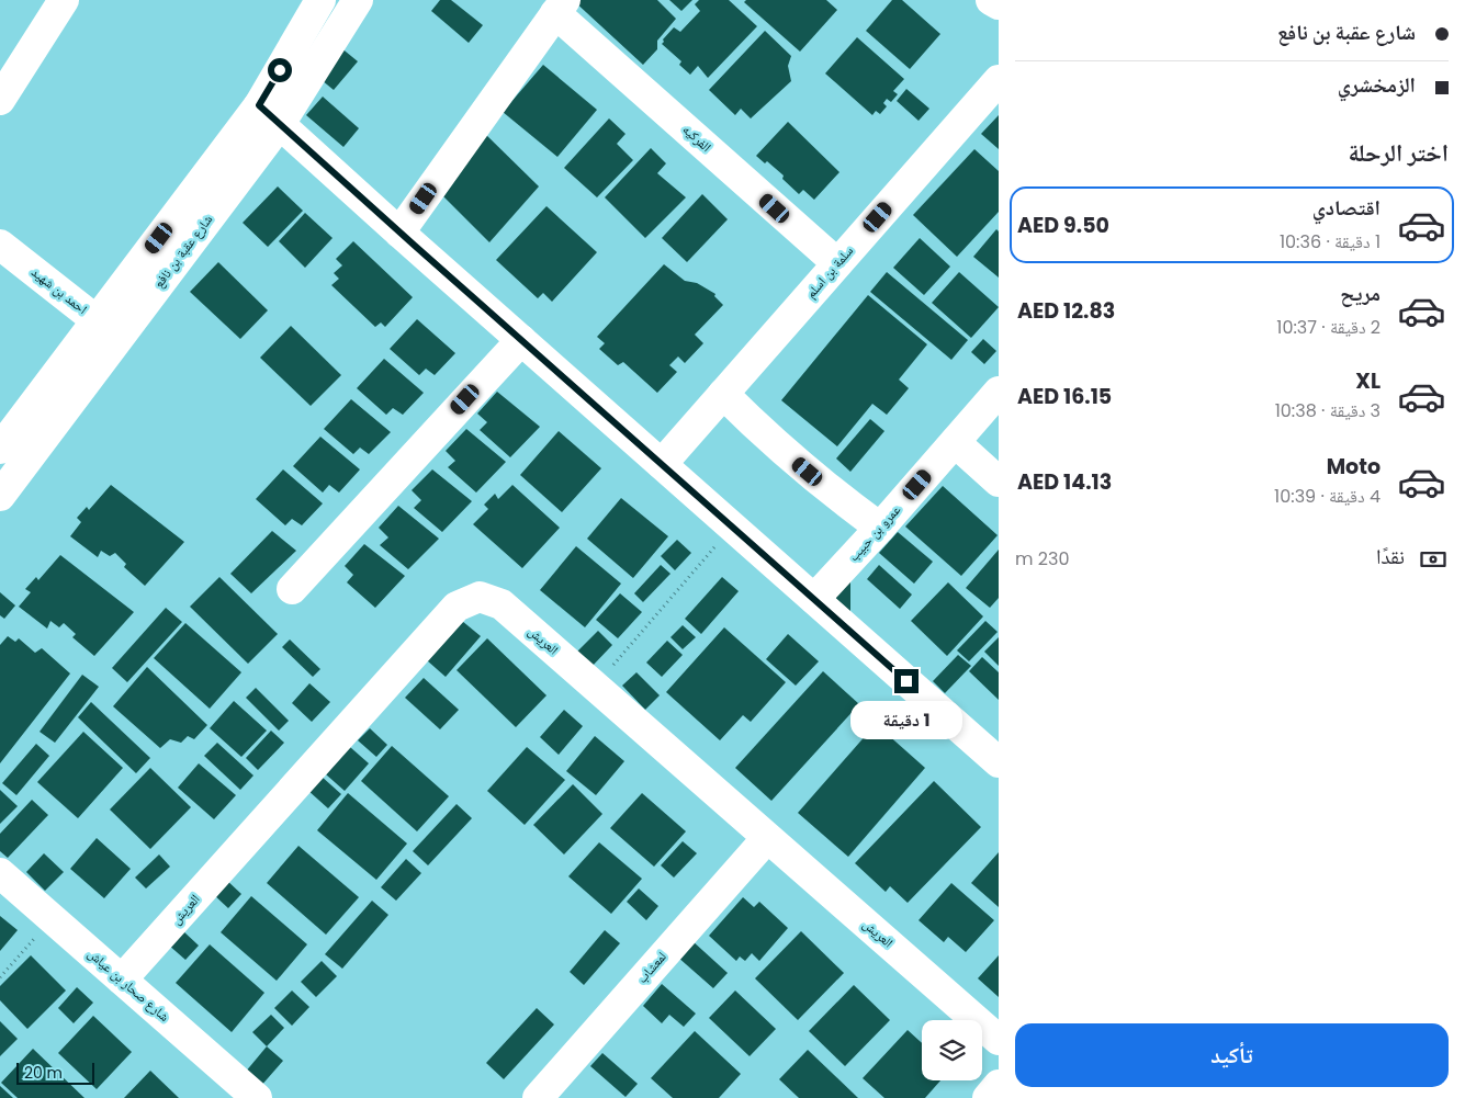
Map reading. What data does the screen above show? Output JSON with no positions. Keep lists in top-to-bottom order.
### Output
{
  "streets": {
    "street": [
      "الفركيه",
      "شارع عقبة بن نافع",
      "سلمة بن اسلم",
      "احمد بن شهيد",
      "عمرو بن حبيب",
      "العريش",
      "لمعشاب",
      "شارع صحار بن عياش"
    ]
  },
  "crossings": [
    ["الفركيه", "سلمة بن اسلم"],
    ["شارع عقبة بن نافع", "احمد بن شهيد"],
    ["العريش", "لمعشاب"],
    ["العريش", "شارع صحار بن عياش"]
  ],
  "scale_bar": "20 m",
  "page": {
    "banner": ["شارع عقبة بن نافع", "الزمخشري"],
    "heading": "اختر الرحلة",
    "list": [
      {
        "name": "اقتصادي",
        "note": "1 دقيقة · 10:36",
        "value": "AED 9.50"
      },
      {
        "name": "مريح",
        "note": "2 دقيقة · 10:37",
        "value": "AED 12.83"
      },
      {
        "name": "XL",
        "note": "3 دقيقة · 10:38",
        "value": "AED 16.15"
      },
      {
        "name": "Moto",
        "note": "4 دقيقة · 10:39",
        "value": "AED 14.13"
      }
    ],
    "pay": ["نقدًا", "230 m"],
    "bubble": "1 دقيقة",
    "buttons": "تأكيد",
    "scale": "20 m"
  }
}
